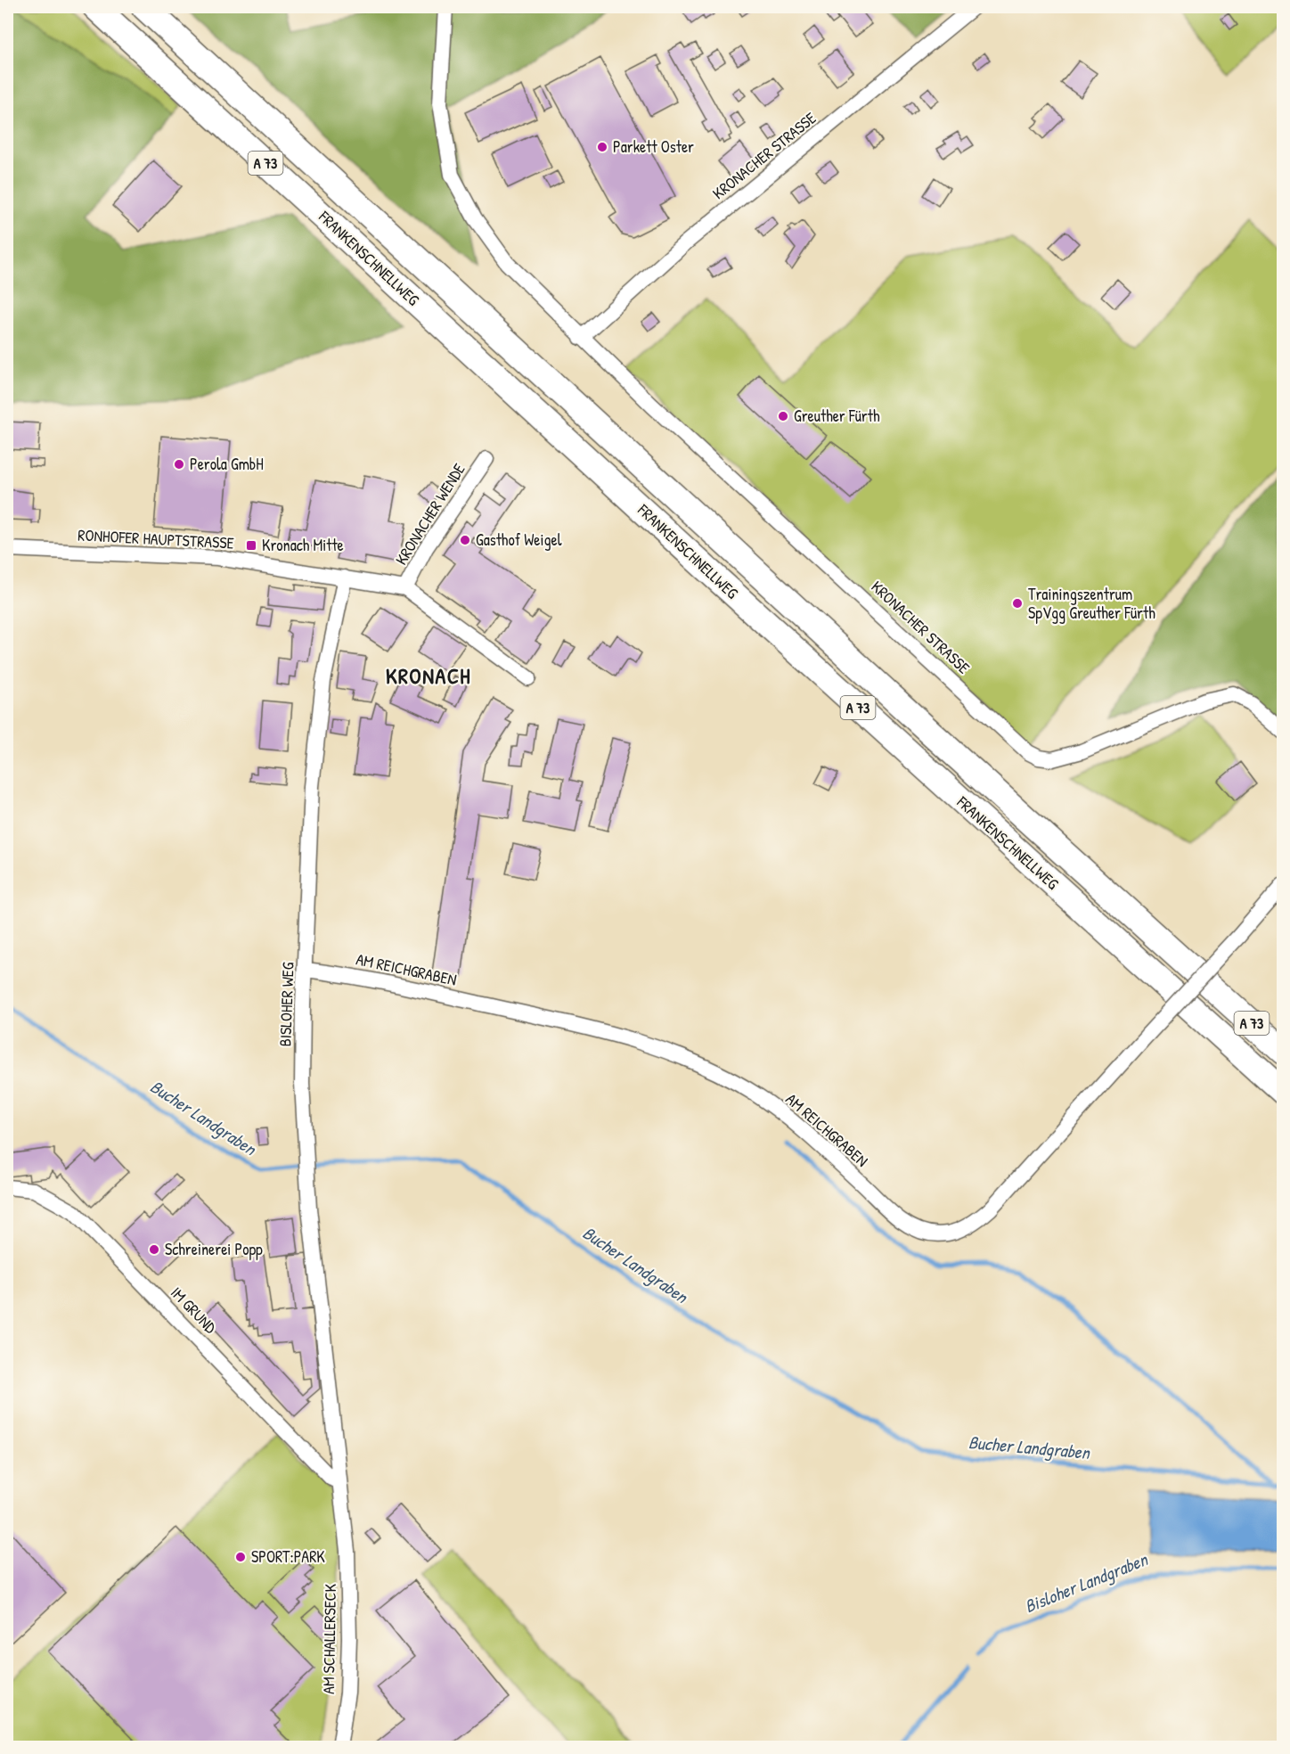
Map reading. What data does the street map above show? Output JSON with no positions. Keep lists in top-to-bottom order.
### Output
{
  "streets": {
    "highway": ["A 73", "FRANKENSCHNELLWEG"],
    "street": [
      "KRONACHER STRASSE",
      "KRONACHER WENDE",
      "RONHOFER HAUPTSTRASSE",
      "AM REICHGRABEN",
      "BISLOHER WEG",
      "IM GRUND",
      "AM SCHALLERSECK"
    ]
  },
  "crossings": [
    ["KRONACHER WENDE", "RONHOFER HAUPTSTRASSE"],
    ["RONHOFER HAUPTSTRASSE", "BISLOHER WEG"],
    ["AM REICHGRABEN", "BISLOHER WEG"],
    ["BISLOHER WEG", "AM SCHALLERSECK"],
    ["IM GRUND", "AM SCHALLERSECK"]
  ],
  "districts": ["KRONACH"],
  "water": ["Bucher Landgraben", "Bisloher Landgraben"],
  "places": {
    "other": [
      "Parkett Oster",
      "Greuther Fürth",
      "Perola GmbH",
      "Gasthof Weigel",
      "Trainingszentrum SpVgg Greuther Fürth",
      "Schreinerei Popp",
      "SPORT:PARK"
    ],
    "transit": ["Kronach Mitte"]
  }
}
